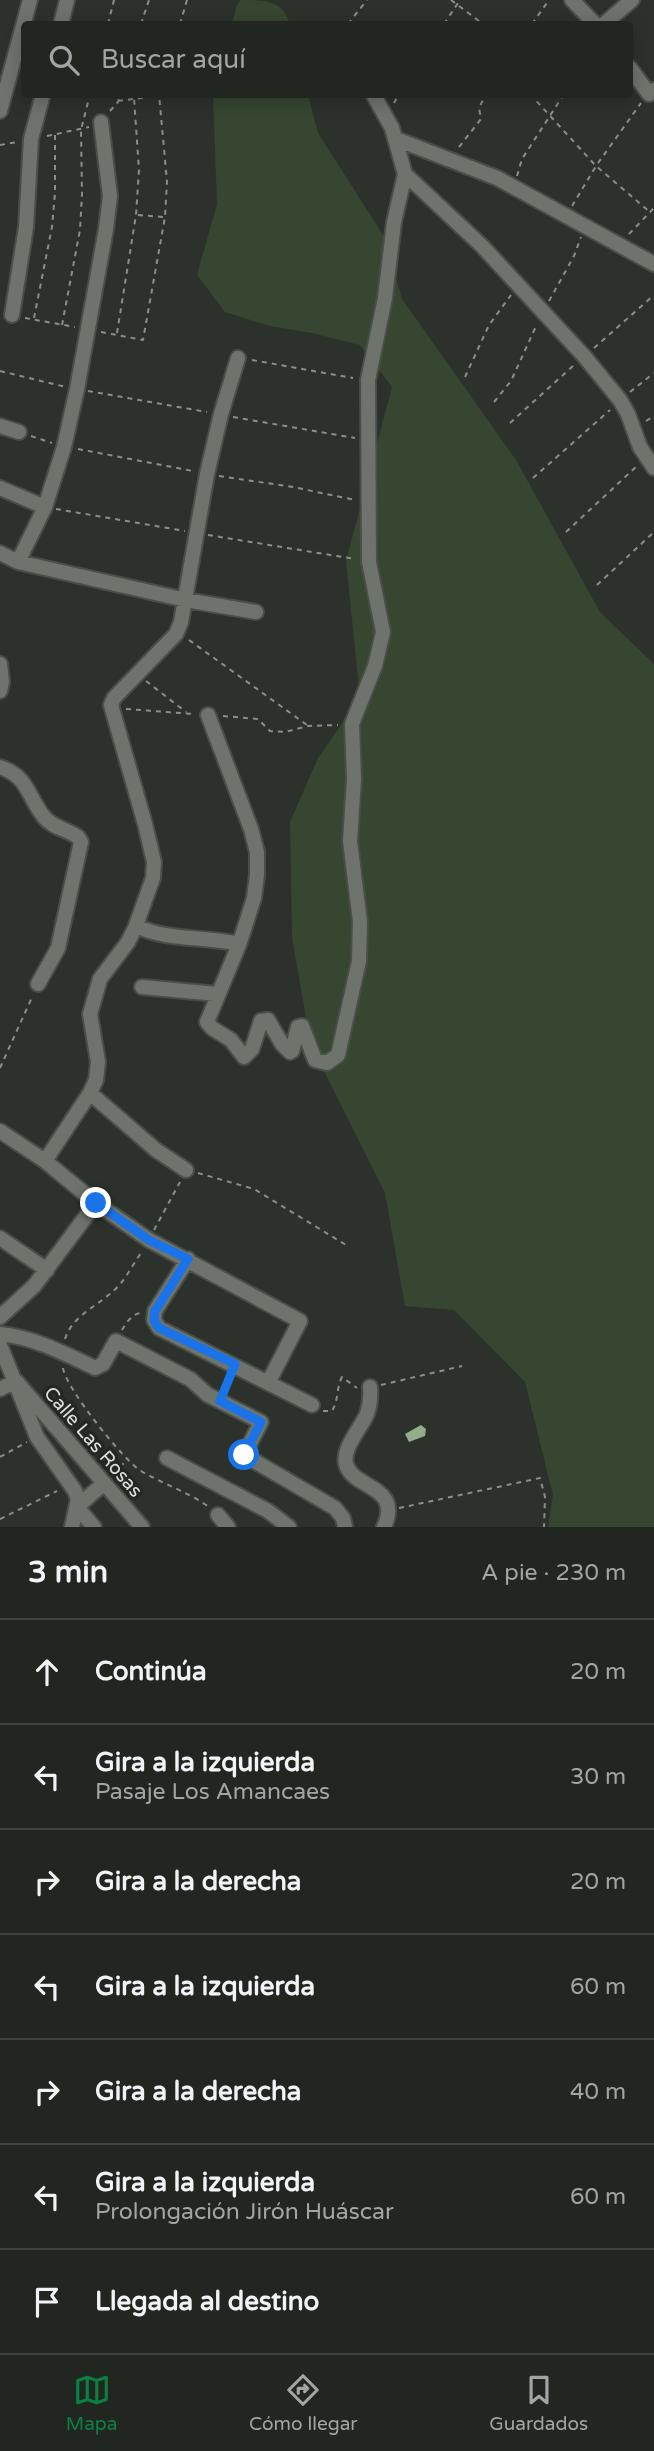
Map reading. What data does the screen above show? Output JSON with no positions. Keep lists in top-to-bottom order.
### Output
{
  "streets": {
    "street": ["Calle Las Rosas"]
  },
  "page": {
    "search": "Buscar aquí",
    "heading": ["3 min", "A pie · 230 m"],
    "list": [
      ["Continúa", "20 m"],
      ["Gira a la izquierda", "Pasaje Los Amancaes", "30 m"],
      ["Gira a la derecha", "20 m"],
      ["Gira a la izquierda", "60 m"],
      ["Gira a la derecha", "40 m"],
      ["Gira a la izquierda", "Prolongación Jirón Huáscar", "60 m"],
      "Llegada al destino"
    ],
    "nav": ["Mapa", "Cómo llegar", "Guardados"]
  }
}
